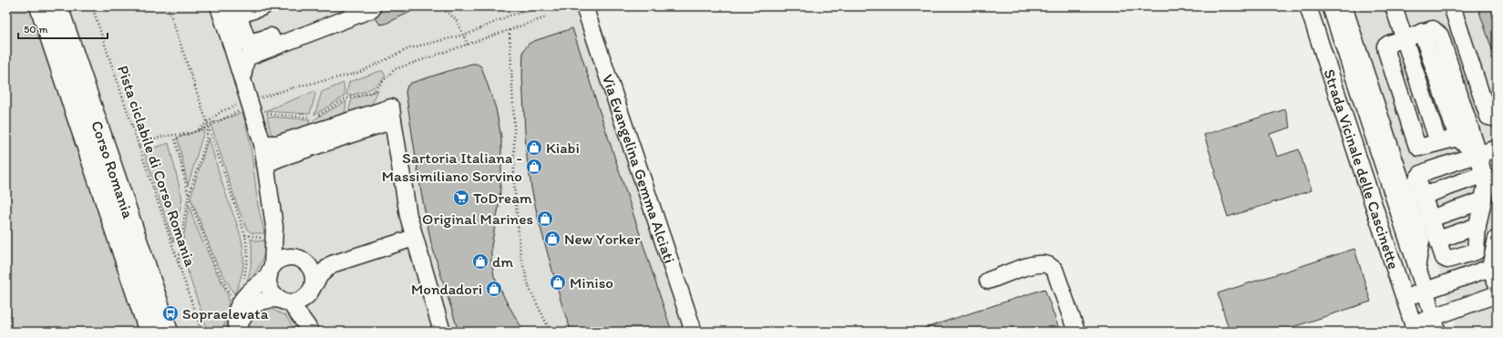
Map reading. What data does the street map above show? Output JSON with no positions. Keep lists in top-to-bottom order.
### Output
{
  "streets": {
    "main road": ["Corso Romania"],
    "street": ["Via Evangelina Gemma Alciati", "Strada Vicinale delle Cascinette"],
    "path": ["Pista ciclabile di Corso Romania"]
  },
  "places": {
    "shop": [
      "Kiabi",
      "Sartoria Italiana - Massimiliano Sorvino",
      "Original Marines",
      "New Yorker",
      "dm",
      "Miniso",
      "Mondadori"
    ],
    "supermarket": ["ToDream"],
    "bus stop": ["Sopraelevata"]
  },
  "scale_bar": "50 m"
}
